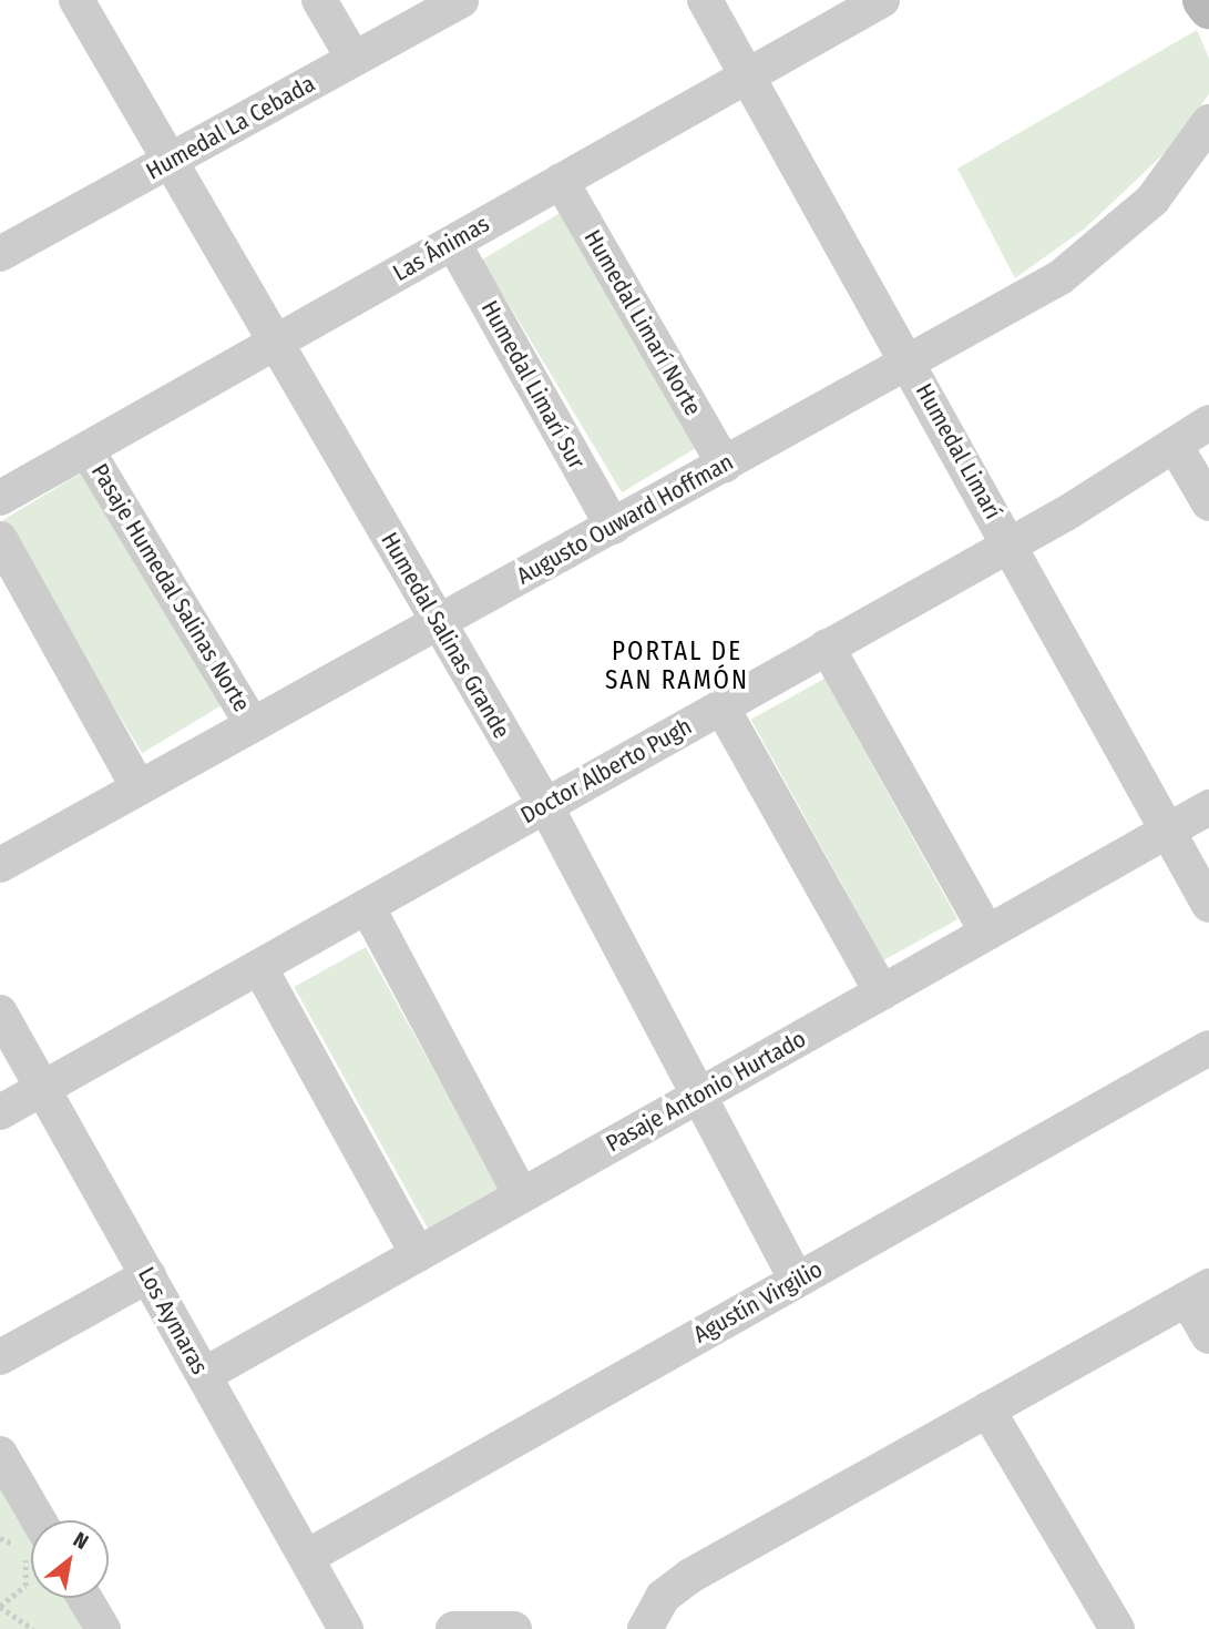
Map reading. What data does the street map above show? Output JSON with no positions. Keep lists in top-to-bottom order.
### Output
{
  "streets": {
    "street": [
      "Humedal La Cebada",
      "Las Ánimas",
      "Humedal Limarí Norte",
      "Humedal Limarí Sur",
      "Humedal Limarí",
      "Augusto Ouward Hoffman",
      "Pasaje Humedal Salinas Norte",
      "Humedal Salinas Grande",
      "Doctor Alberto Pugh",
      "Pasaje Antonio Hurtado",
      "Agustín Virgilio",
      "Los Aymaras"
    ]
  },
  "crossings": [
    ["Humedal La Cebada", "Humedal Salinas Grande"],
    ["Las Ánimas", "Humedal Limarí Norte"],
    ["Las Ánimas", "Humedal Limarí Sur"],
    ["Las Ánimas", "Humedal Limarí"],
    ["Las Ánimas", "Pasaje Humedal Salinas Norte"],
    ["Las Ánimas", "Humedal Salinas Grande"],
    ["Humedal Limarí Norte", "Augusto Ouward Hoffman"],
    ["Humedal Limarí Sur", "Augusto Ouward Hoffman"],
    ["Humedal Limarí", "Augusto Ouward Hoffman"],
    ["Humedal Limarí", "Doctor Alberto Pugh"],
    ["Humedal Limarí", "Pasaje Antonio Hurtado"],
    ["Augusto Ouward Hoffman", "Pasaje Humedal Salinas Norte"],
    ["Augusto Ouward Hoffman", "Humedal Salinas Grande"],
    ["Humedal Salinas Grande", "Doctor Alberto Pugh"],
    ["Humedal Salinas Grande", "Pasaje Antonio Hurtado"],
    ["Humedal Salinas Grande", "Agustín Virgilio"],
    ["Doctor Alberto Pugh", "Los Aymaras"],
    ["Pasaje Antonio Hurtado", "Los Aymaras"],
    ["Agustín Virgilio", "Los Aymaras"]
  ],
  "districts": ["PORTAL DE SAN RAMÓN"],
  "north": "top right"
}
